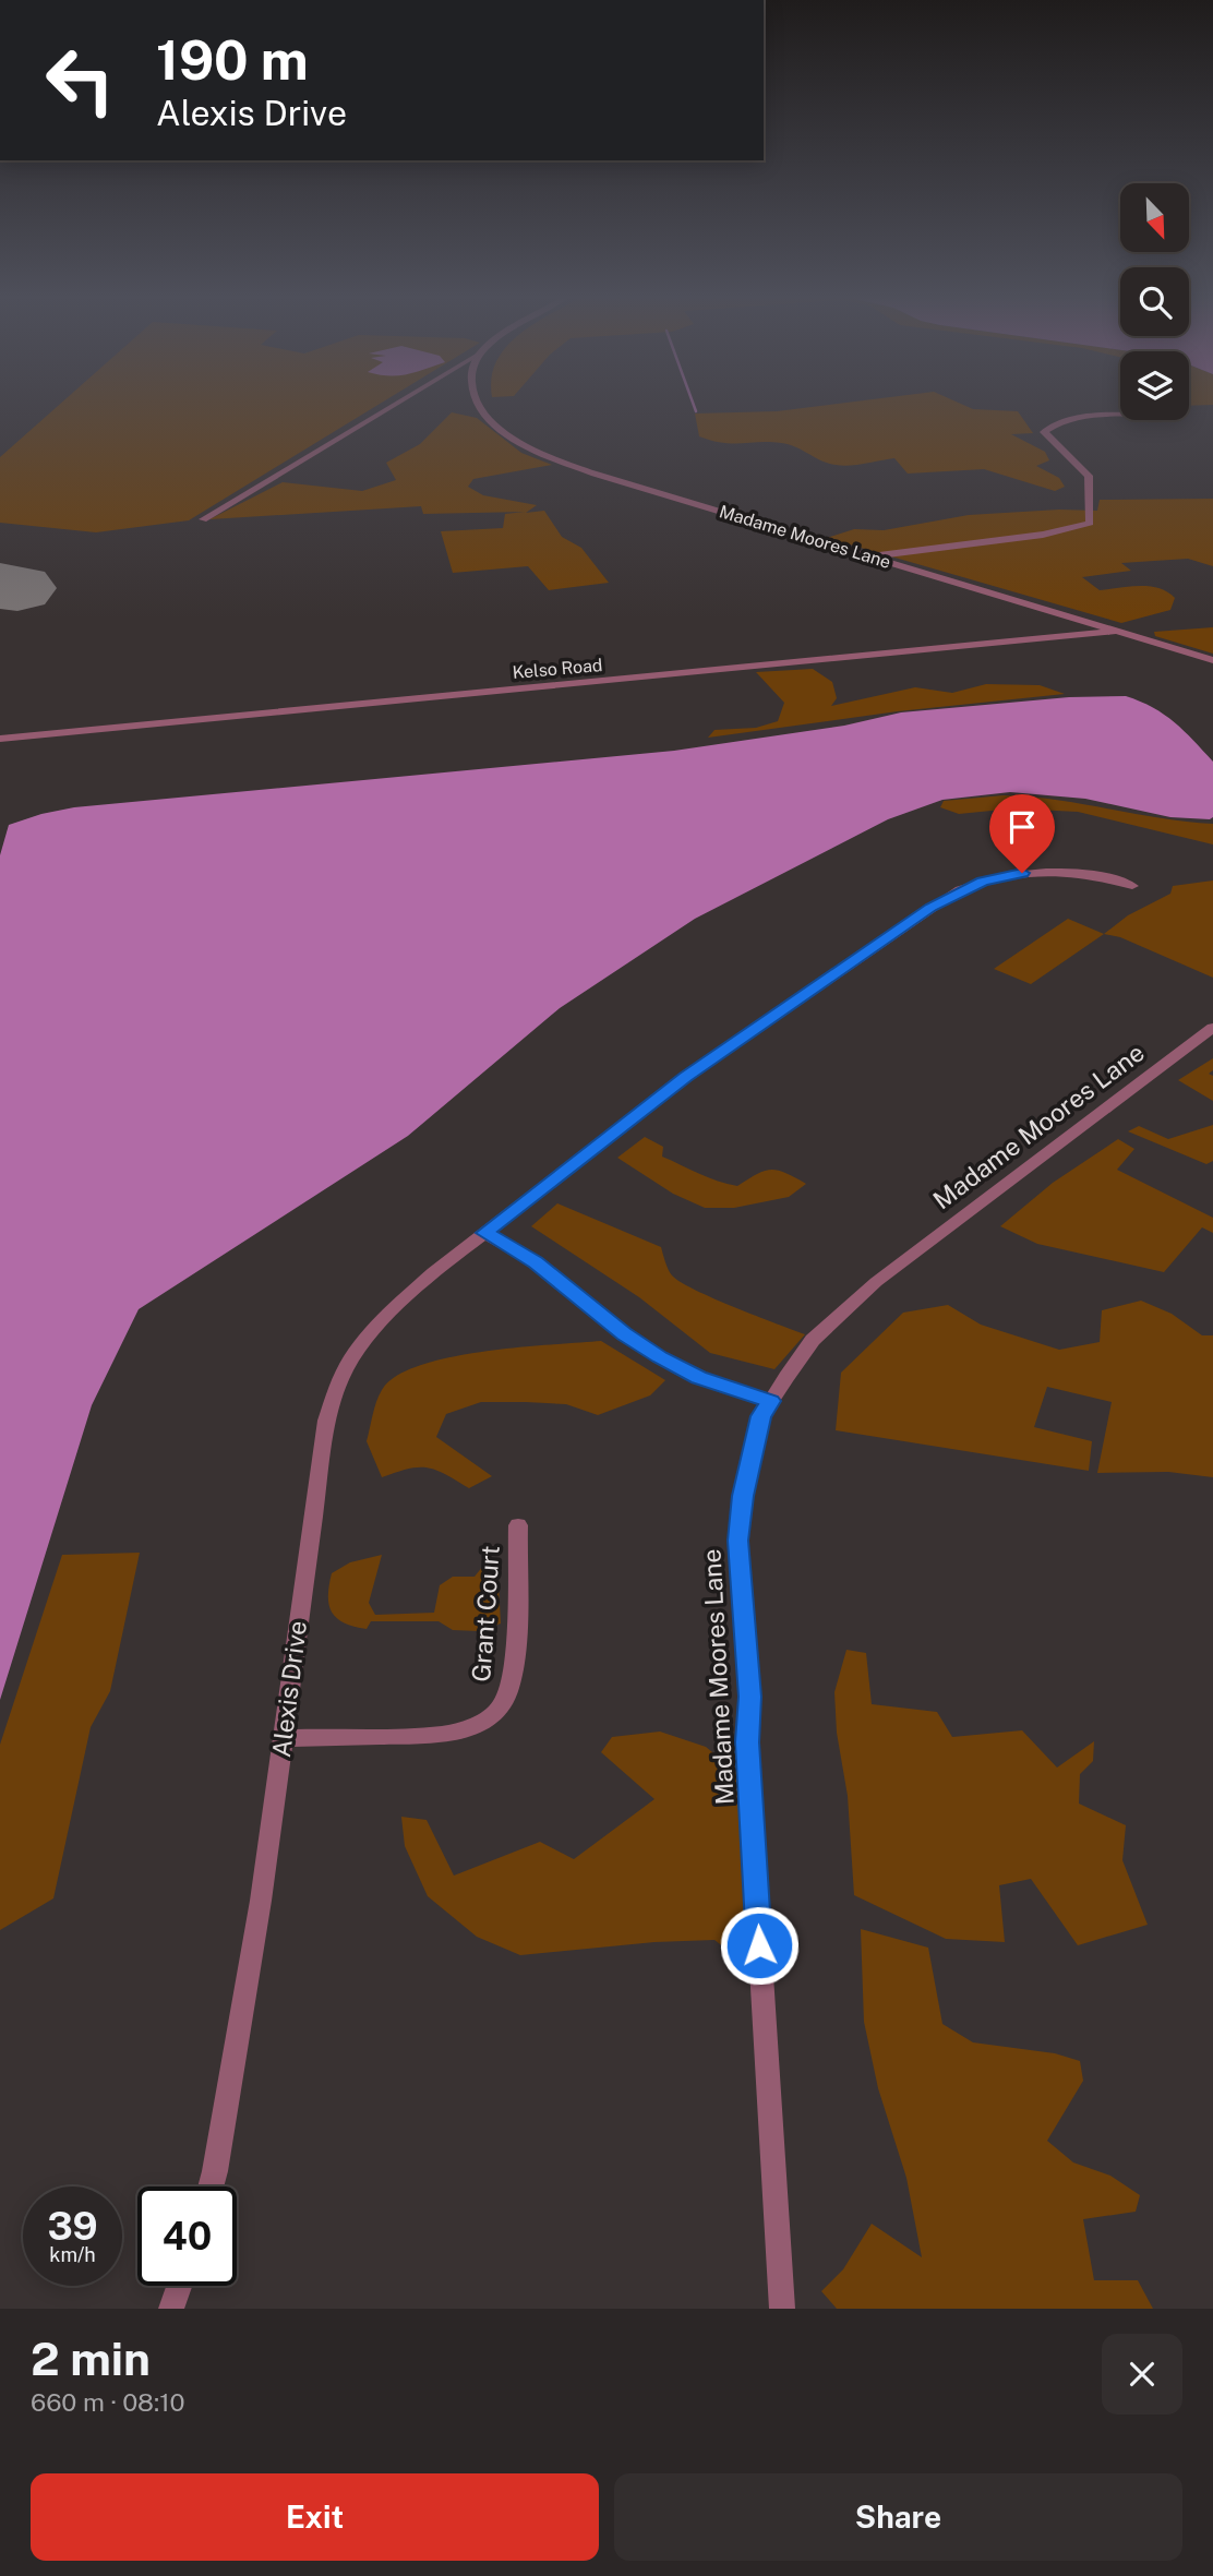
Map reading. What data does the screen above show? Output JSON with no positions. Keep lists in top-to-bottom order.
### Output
{
  "streets": {
    "street": [
      "Madame Moores Lane",
      "Kelso Road",
      "Grant Court",
      "Alexis Drive"
    ]
  },
  "crossings": [
    ["Madame Moores Lane", "Kelso Road"],
    ["Grant Court", "Alexis Drive"]
  ],
  "north": "bottom right",
  "page": {
    "turn": ["190 m", "Alexis Drive"],
    "speed": "39 km/h",
    "limit": "40",
    "heading": ["2 min", "660 m · 08:10"],
    "buttons": ["Exit", "Share"]
  }
}
